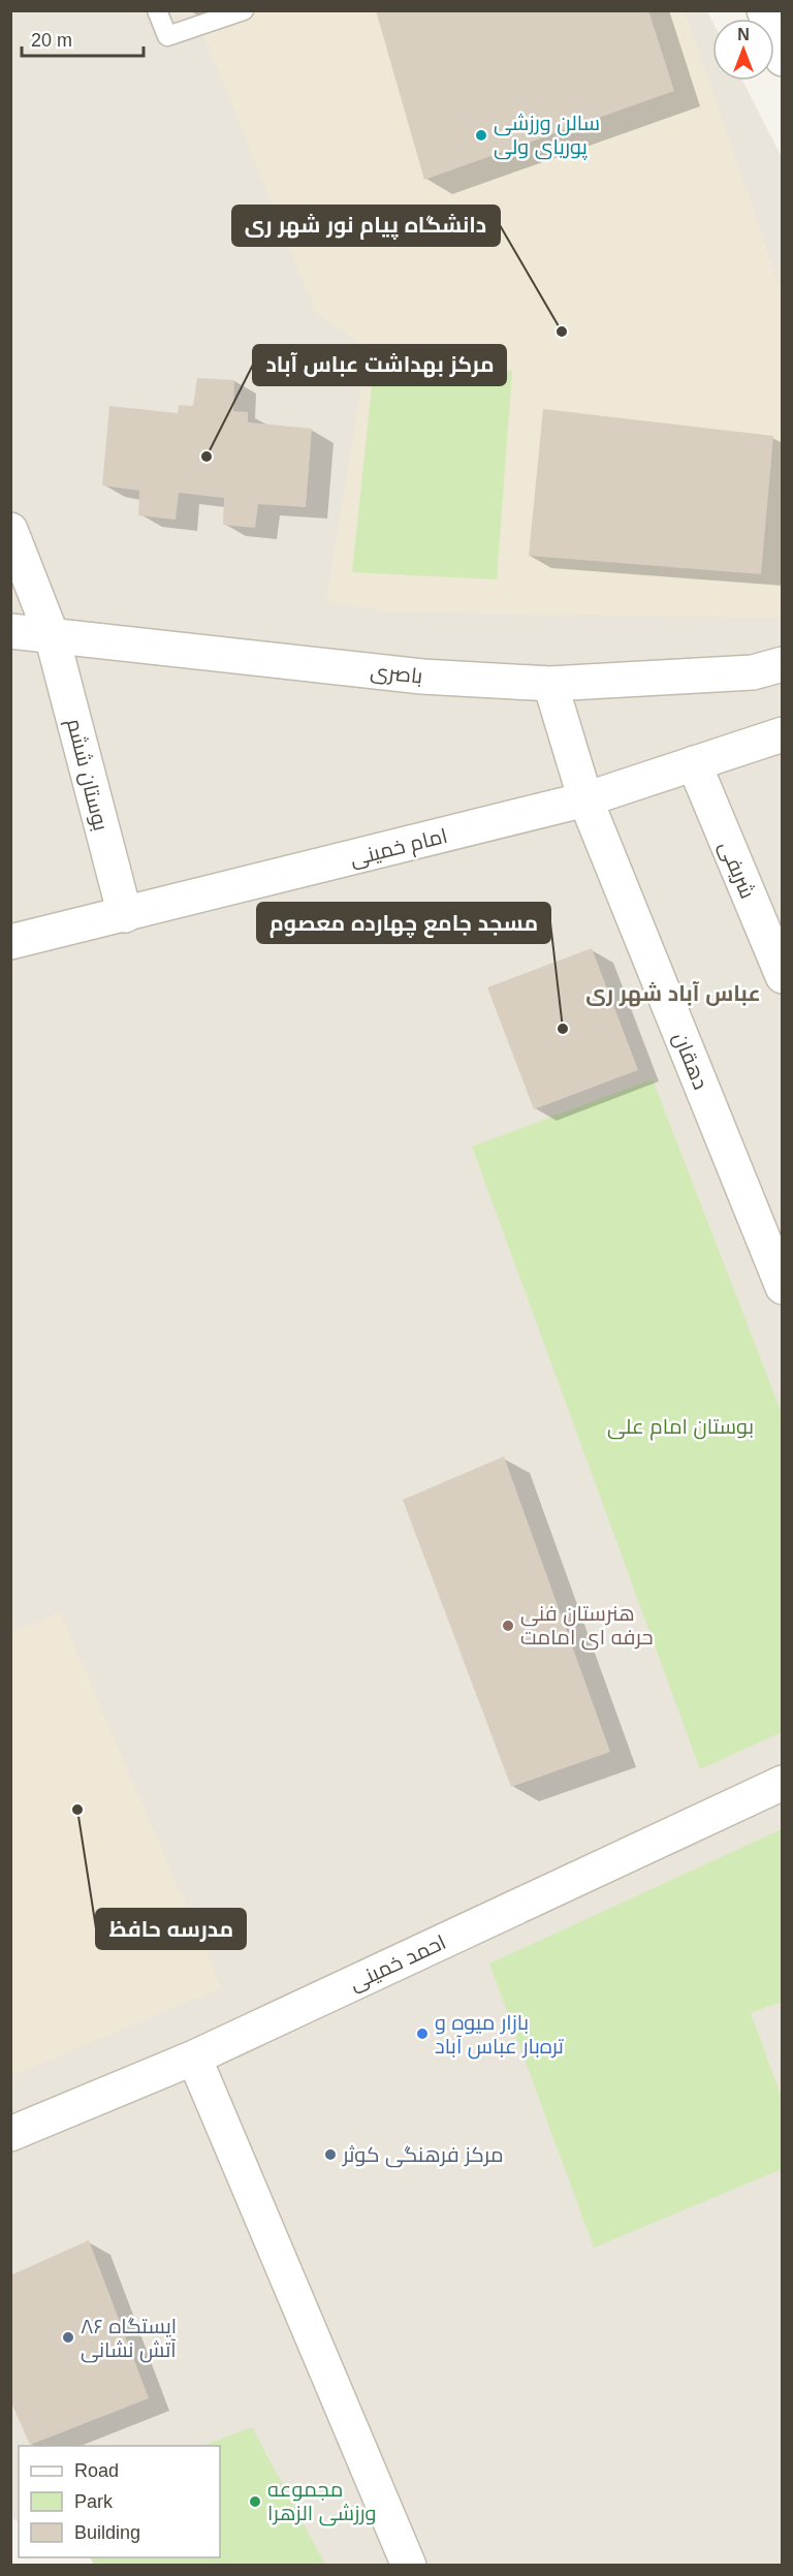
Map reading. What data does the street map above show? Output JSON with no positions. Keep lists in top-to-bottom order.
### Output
{
  "streets": {
    "street": [
      "باصری",
      "بوستان ششم",
      "امام خمینی",
      "شریفی",
      "دهقان",
      "احمد خمینی"
    ]
  },
  "crossings": [
    ["باصری", "بوستان ششم"],
    ["باصری", "دهقان"],
    ["بوستان ششم", "امام خمینی"],
    ["امام خمینی", "شریفی"],
    ["امام خمینی", "دهقان"]
  ],
  "districts": ["عباس آباد شهر ری"],
  "parks": ["بوستان امام علی"],
  "places": [
    "سالن ورزشی پوریای ولی",
    "دانشگاه پیام نور شهر ری",
    "مرکز ‌بهداشت عباس آباد",
    "مسجد جامع چهارده معصوم",
    "هنرستان فنی حرفه ای امامت",
    "مدرسه حافظ",
    "بازار میوه و تره‌بار عباس آباد",
    "مرکز فرهنگی کوثر",
    "ایستگاه ۸۶ آتش نشانی",
    "مجموعه ورزشی الزهرا"
  ],
  "legend": ["Road", "Park", "Building"],
  "scale_bar": "20 m",
  "north": "top"
}
